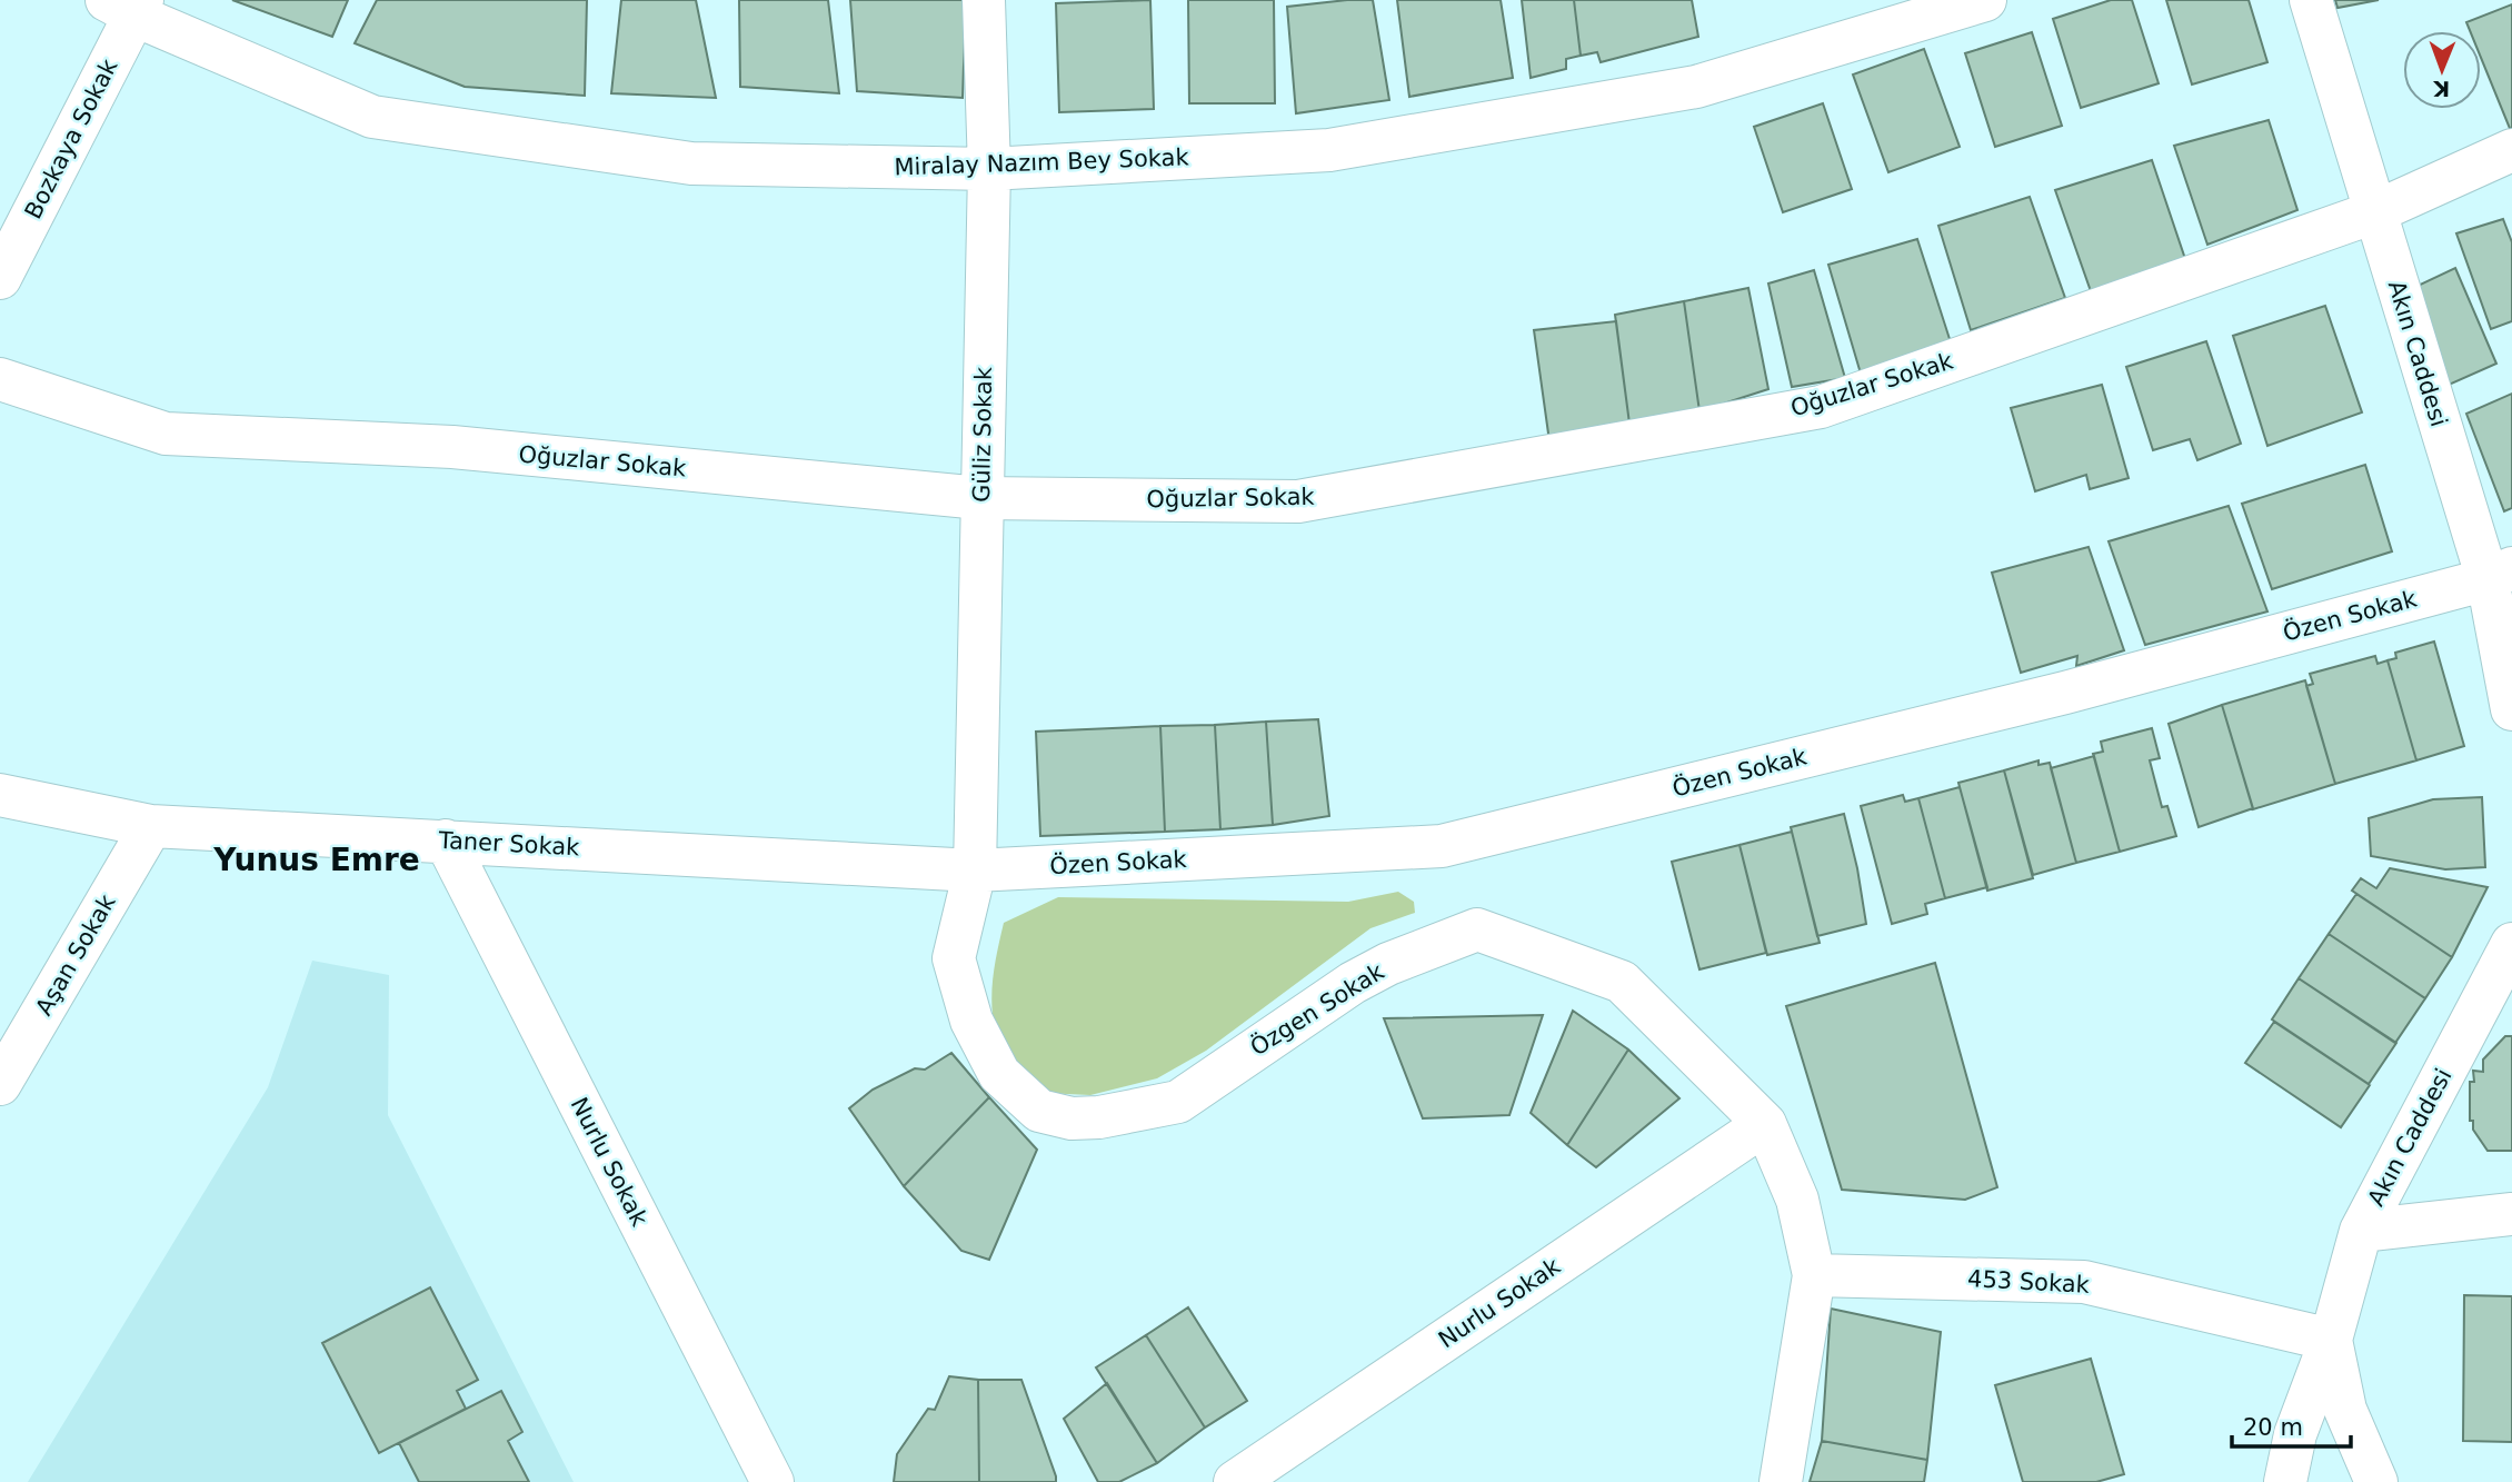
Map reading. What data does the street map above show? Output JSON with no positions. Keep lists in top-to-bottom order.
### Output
{
  "streets": {
    "street": [
      "Bozkaya Sokak",
      "Miralay Nazım Bey Sokak",
      "Akın Caddesi",
      "Oğuzlar Sokak",
      "Güliz Sokak",
      "Özen Sokak",
      "Taner Sokak",
      "Aşan Sokak",
      "Özgen Sokak",
      "Nurlu Sokak",
      "453 Sokak"
    ]
  },
  "crossings": [
    ["Bozkaya Sokak", "Miralay Nazım Bey Sokak"],
    ["Miralay Nazım Bey Sokak", "Güliz Sokak"],
    ["Akın Caddesi", "Oğuzlar Sokak"],
    ["Akın Caddesi", "Özen Sokak"],
    ["Akın Caddesi", "453 Sokak"],
    ["Oğuzlar Sokak", "Güliz Sokak"],
    ["Güliz Sokak", "Özen Sokak"],
    ["Güliz Sokak", "Taner Sokak"],
    ["Güliz Sokak", "Özgen Sokak"],
    ["Özen Sokak", "Taner Sokak"],
    ["Özen Sokak", "Özgen Sokak"],
    ["Taner Sokak", "Aşan Sokak"],
    ["Taner Sokak", "Özgen Sokak"],
    ["Taner Sokak", "Nurlu Sokak"],
    ["Özgen Sokak", "Nurlu Sokak"],
    ["Özgen Sokak", "453 Sokak"]
  ],
  "districts": ["Yunus Emre"],
  "scale_bar": "20 m",
  "north": "bottom"
}
